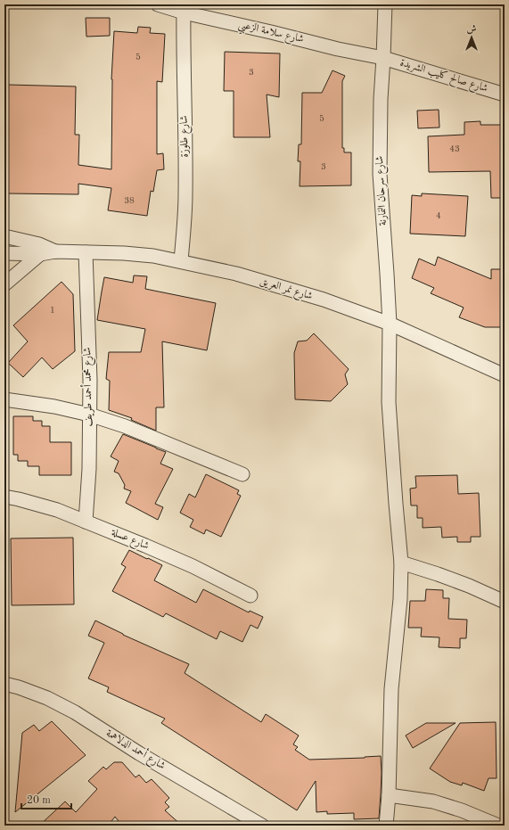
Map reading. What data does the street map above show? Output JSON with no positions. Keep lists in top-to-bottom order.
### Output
{
  "streets": {
    "street": [
      "شارع سلامة الزعبي",
      "شارع صالح كليب الشريدة",
      "شارع طلوزة",
      "شارع سرحان النمارنة",
      "شارع نمر العريق",
      "شارع محمد أحمد طريف",
      "شارع عسلة",
      "شارع أحمد الدلاهمة"
    ]
  },
  "crossings": [
    ["شارع سلامة الزعبي", "شارع صالح كليب الشريدة"],
    ["شارع سلامة الزعبي", "شارع طلوزة"],
    ["شارع سلامة الزعبي", "شارع سرحان النمارنة"],
    ["شارع صالح كليب الشريدة", "شارع سرحان النمارنة"],
    ["شارع طلوزة", "شارع نمر العريق"],
    ["شارع سرحان النمارنة", "شارع نمر العريق"],
    ["شارع نمر العريق", "شارع محمد أحمد طريف"],
    ["شارع محمد أحمد طريف", "شارع عسلة"]
  ],
  "house_numbers": [
    "5",
    "3",
    "5",
    "43",
    "3",
    "38",
    "4",
    "1"
  ],
  "scale_bar": "20 m",
  "north": "top"
}
